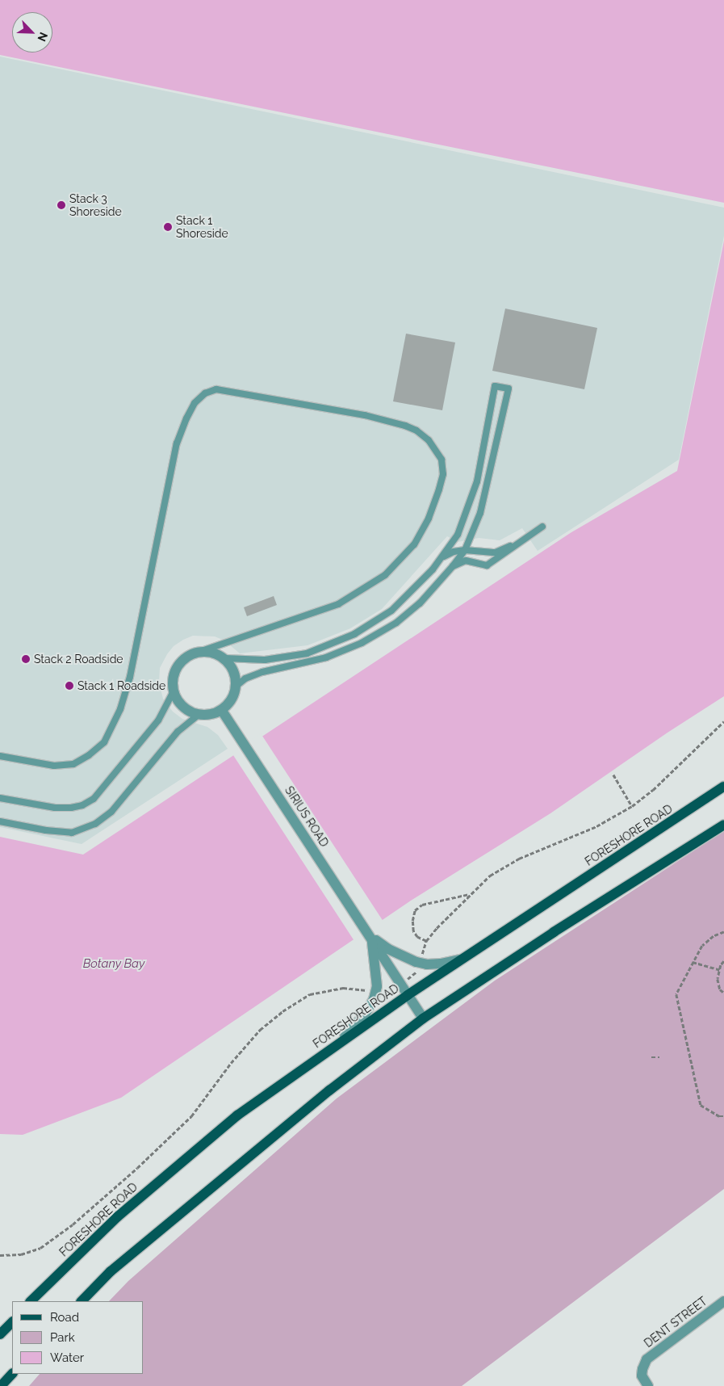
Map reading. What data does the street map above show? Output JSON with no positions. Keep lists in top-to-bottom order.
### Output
{
  "streets": {
    "main road": ["FORESHORE ROAD"],
    "street": ["SIRIUS ROAD", "DENT STREET"]
  },
  "crossings": [
    ["SIRIUS ROAD", "FORESHORE ROAD"]
  ],
  "water": ["Botany Bay"],
  "places": [
    "Stack 3 Shoreside",
    "Stack 1 Shoreside",
    "Stack 2 Roadside",
    "Stack 1 Roadside"
  ],
  "legend": ["Road", "Park", "Water"],
  "north": "bottom right"
}
